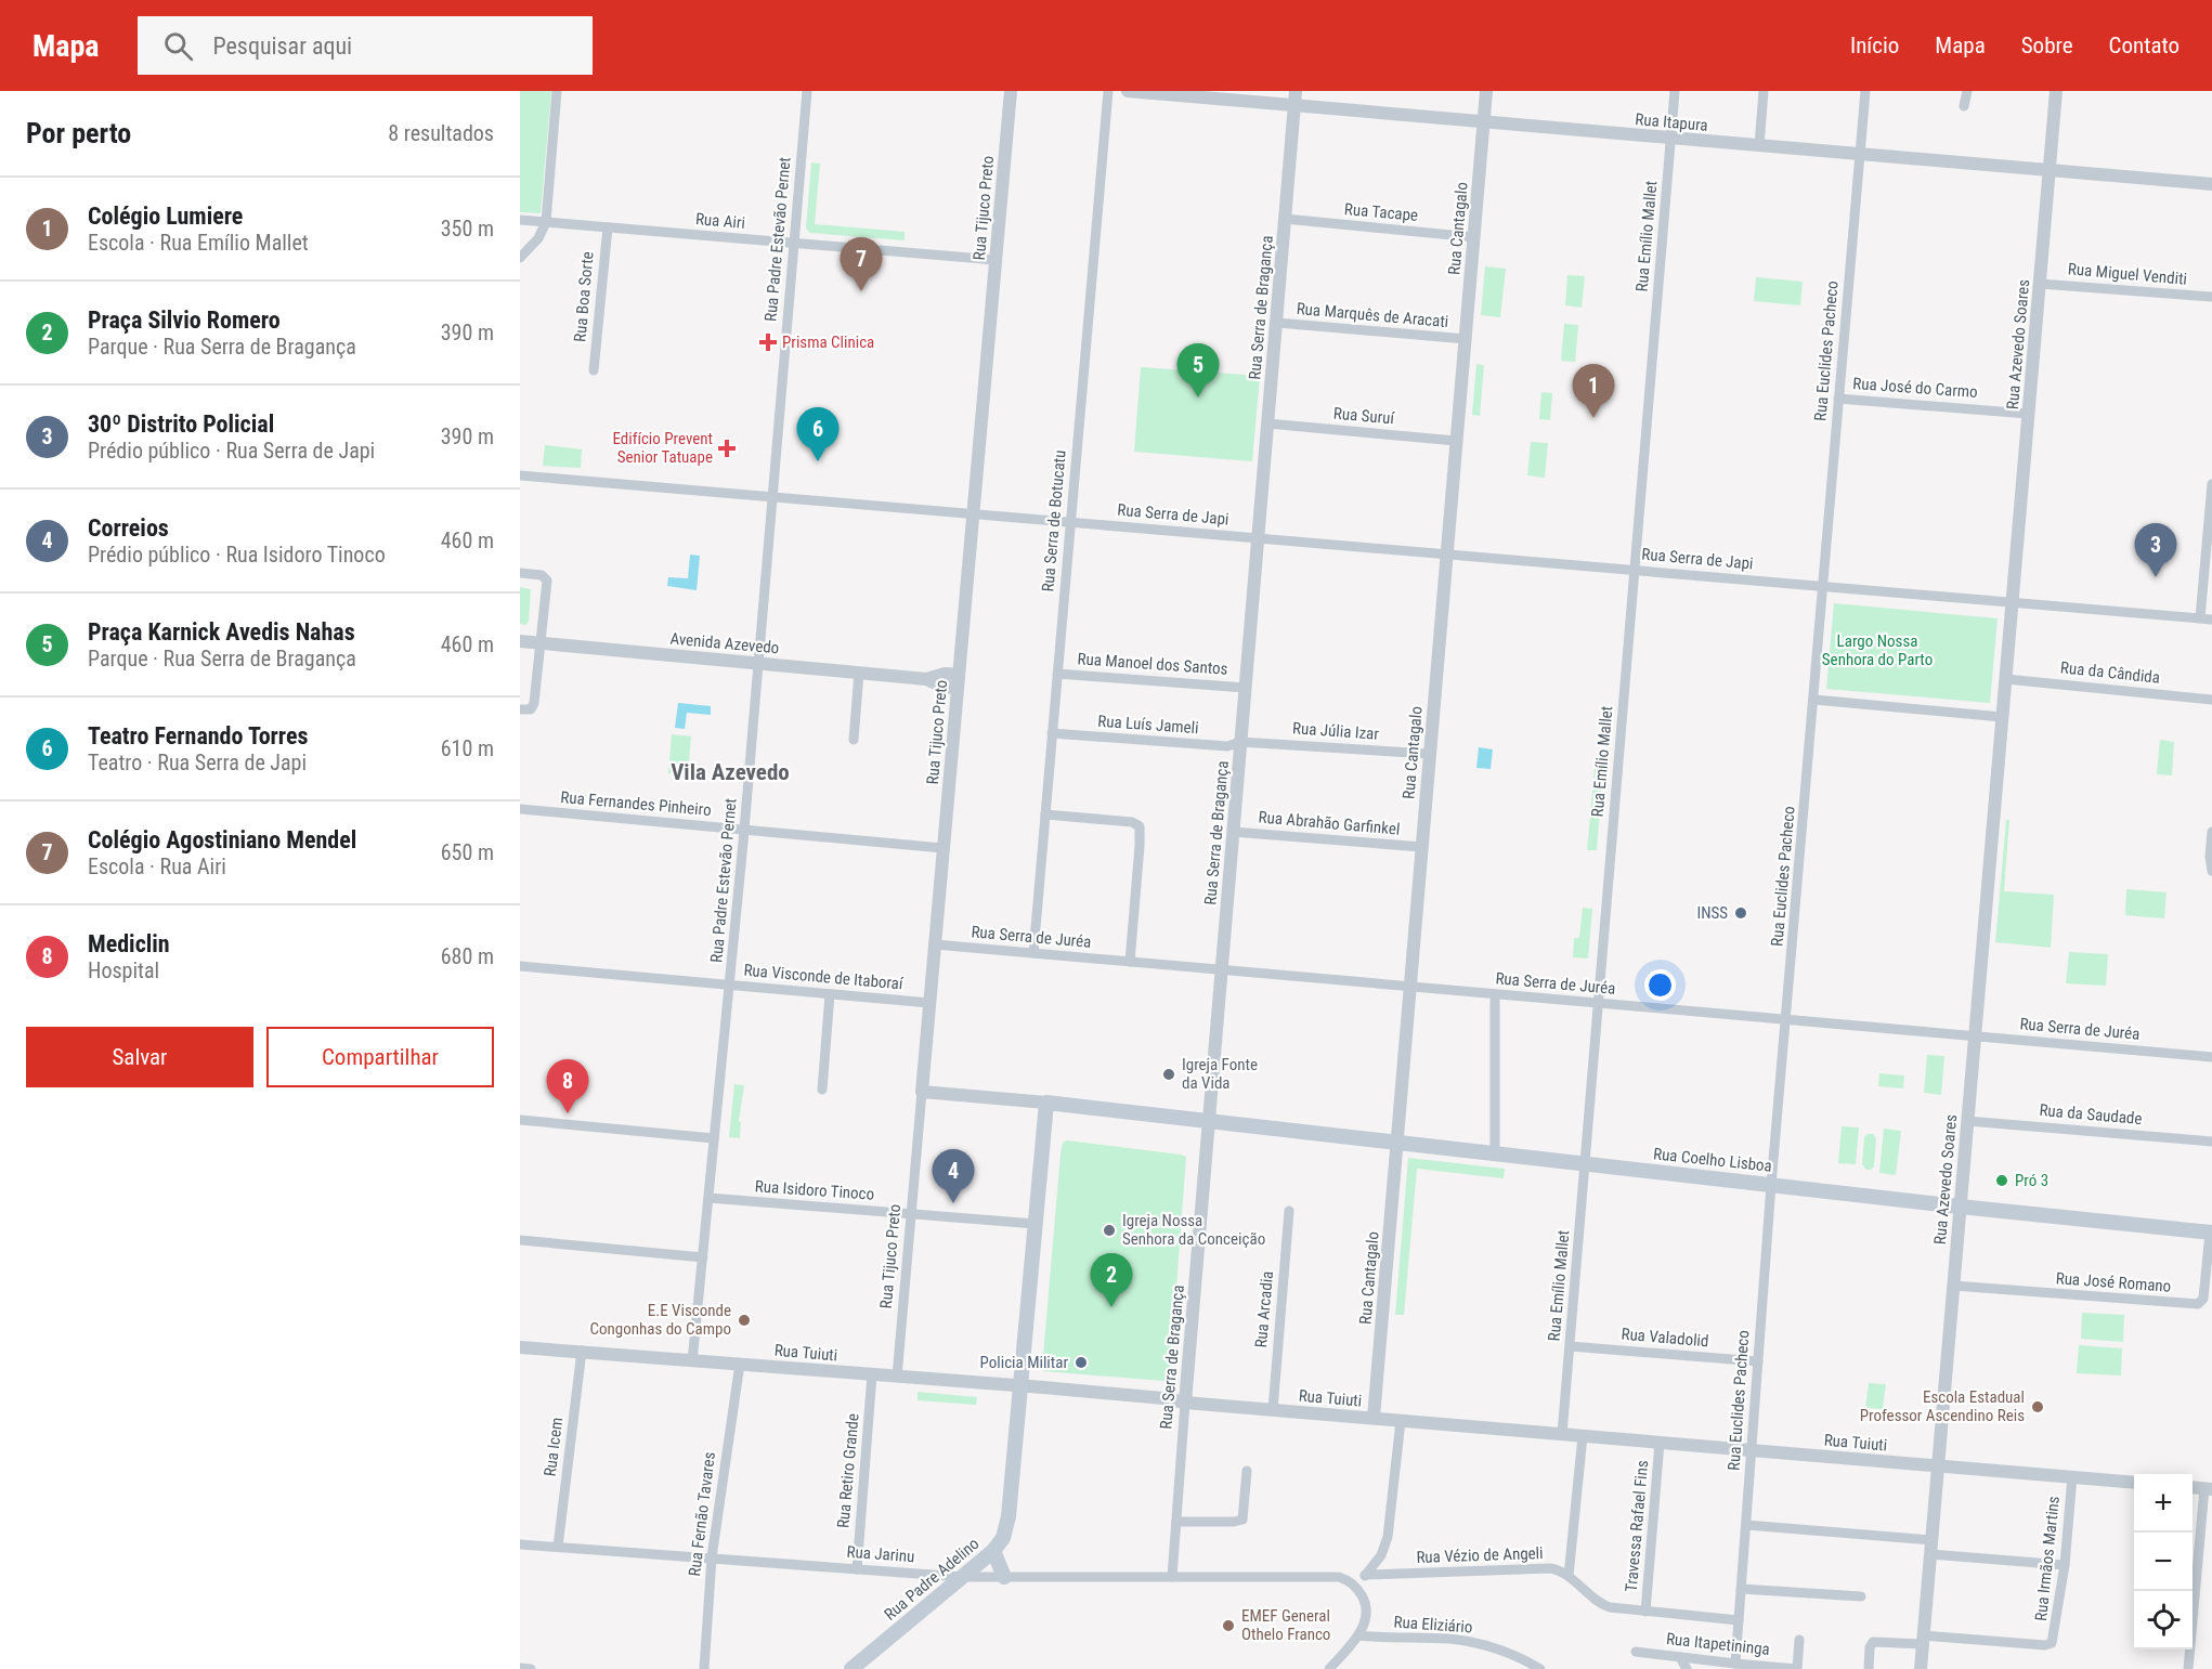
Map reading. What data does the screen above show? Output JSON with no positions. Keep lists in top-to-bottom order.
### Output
{
  "streets": {
    "main road": ["Rua Coelho Lisboa", "Rua Padre Adelino"],
    "street": [
      "Rua Itapura",
      "Rua Tijuco Preto",
      "Rua Tacape",
      "Rua Airi",
      "Rua Cantagalo",
      "Rua Emílio Mallet",
      "Rua Padre Estevão Pernet",
      "Rua Miguel Venditi",
      "Rua Boa Sorte",
      "Rua Serra de Bragança",
      "Rua Marquês de Aracati",
      "Rua Azevedo Soares",
      "Rua Euclides Pacheco",
      "Rua José do Carmo",
      "Rua Suruí",
      "Rua Serra de Japi",
      "Rua Serra de Botucatu",
      "Avenida Azevedo",
      "Rua Manoel dos Santos",
      "Rua da Cândida",
      "Rua Luís Jameli",
      "Rua Júlia Izar",
      "Rua Fernandes Pinheiro",
      "Rua Abrahão Garfinkel",
      "Rua Serra de Juréa",
      "Rua Visconde de Itaboraí",
      "Rua da Saudade",
      "Rua Isidoro Tinoco",
      "Rua José Romano",
      "Rua Arcadia",
      "Rua Valadolid",
      "Rua Tuiuti",
      "Rua Icem",
      "Rua Retiro Grande",
      "Rua Fernão Tavares",
      "Travessa Rafael Fins",
      "Rua Jarinu",
      "Rua Vézio de Angeli",
      "Rua Irmãos Martins",
      "Rua Eliziário",
      "Rua Itapetininga"
    ]
  },
  "crossings": [
    ["Rua Itapura", "Rua Cantagalo"],
    ["Rua Itapura", "Rua Emílio Mallet"],
    ["Rua Itapura", "Rua Serra de Bragança"],
    ["Rua Itapura", "Rua Azevedo Soares"],
    ["Rua Itapura", "Rua Euclides Pacheco"],
    ["Rua Tijuco Preto", "Rua Airi"],
    ["Rua Tijuco Preto", "Rua Serra de Japi"],
    ["Rua Tijuco Preto", "Avenida Azevedo"],
    ["Rua Tijuco Preto", "Rua Fernandes Pinheiro"],
    ["Rua Tijuco Preto", "Rua Serra de Juréa"],
    ["Rua Tijuco Preto", "Rua Visconde de Itaboraí"],
    ["Rua Tijuco Preto", "Rua Isidoro Tinoco"],
    ["Rua Tijuco Preto", "Rua Tuiuti"],
    ["Rua Tacape", "Rua Cantagalo"],
    ["Rua Tacape", "Rua Serra de Bragança"],
    ["Rua Airi", "Rua Padre Estevão Pernet"],
    ["Rua Airi", "Rua Boa Sorte"],
    ["Rua Cantagalo", "Rua Marquês de Aracati"],
    ["Rua Cantagalo", "Rua Suruí"],
    ["Rua Cantagalo", "Rua Serra de Japi"],
    ["Rua Cantagalo", "Rua Júlia Izar"],
    ["Rua Cantagalo", "Rua Abrahão Garfinkel"],
    ["Rua Cantagalo", "Rua Serra de Juréa"],
    ["Rua Cantagalo", "Rua Coelho Lisboa"],
    ["Rua Cantagalo", "Rua Tuiuti"],
    ["Rua Emílio Mallet", "Rua Serra de Japi"],
    ["Rua Emílio Mallet", "Rua Serra de Juréa"],
    ["Rua Emílio Mallet", "Rua Coelho Lisboa"],
    ["Rua Emílio Mallet", "Rua Valadolid"],
    ["Rua Emílio Mallet", "Rua Tuiuti"],
    ["Rua Padre Estevão Pernet", "Rua Serra de Japi"],
    ["Rua Padre Estevão Pernet", "Avenida Azevedo"],
    ["Rua Padre Estevão Pernet", "Rua Fernandes Pinheiro"],
    ["Rua Padre Estevão Pernet", "Rua Visconde de Itaboraí"],
    ["Rua Padre Estevão Pernet", "Rua Isidoro Tinoco"],
    ["Rua Padre Estevão Pernet", "Rua Tuiuti"],
    ["Rua Miguel Venditi", "Rua Azevedo Soares"],
    ["Rua Serra de Bragança", "Rua Marquês de Aracati"],
    ["Rua Serra de Bragança", "Rua Suruí"],
    ["Rua Serra de Bragança", "Rua Serra de Japi"],
    ["Rua Serra de Bragança", "Rua Manoel dos Santos"],
    ["Rua Serra de Bragança", "Rua Luís Jameli"],
    ["Rua Serra de Bragança", "Rua Júlia Izar"],
    ["Rua Serra de Bragança", "Rua Abrahão Garfinkel"],
    ["Rua Serra de Bragança", "Rua Serra de Juréa"],
    ["Rua Serra de Bragança", "Rua Coelho Lisboa"],
    ["Rua Serra de Bragança", "Rua Tuiuti"],
    ["Rua Serra de Bragança", "Rua Jarinu"],
    ["Rua Azevedo Soares", "Rua José do Carmo"],
    ["Rua Azevedo Soares", "Rua Serra de Juréa"],
    ["Rua Azevedo Soares", "Rua da Saudade"],
    ["Rua Azevedo Soares", "Rua Coelho Lisboa"],
    ["Rua Azevedo Soares", "Rua José Romano"],
    ["Rua Azevedo Soares", "Rua Tuiuti"],
    ["Rua Azevedo Soares", "Rua Irmãos Martins"],
    ["Rua Euclides Pacheco", "Rua José do Carmo"],
    ["Rua Euclides Pacheco", "Rua Serra de Japi"],
    ["Rua Euclides Pacheco", "Rua Serra de Juréa"],
    ["Rua Euclides Pacheco", "Rua Coelho Lisboa"],
    ["Rua Euclides Pacheco", "Rua Valadolid"],
    ["Rua Euclides Pacheco", "Rua Tuiuti"],
    ["Rua Euclides Pacheco", "Rua Vézio de Angeli"],
    ["Rua Euclides Pacheco", "Rua Itapetininga"],
    ["Rua Serra de Japi", "Rua Serra de Botucatu"],
    ["Rua Serra de Botucatu", "Rua Manoel dos Santos"],
    ["Rua Serra de Botucatu", "Rua Luís Jameli"],
    ["Rua Serra de Botucatu", "Rua Serra de Juréa"],
    ["Rua Luís Jameli", "Rua Júlia Izar"],
    ["Rua Coelho Lisboa", "Rua José Romano"],
    ["Rua Coelho Lisboa", "Rua Padre Adelino"],
    ["Rua Isidoro Tinoco", "Rua Padre Adelino"],
    ["Rua Arcadia", "Rua Tuiuti"],
    ["Rua Tuiuti", "Rua Icem"],
    ["Rua Tuiuti", "Rua Retiro Grande"],
    ["Rua Tuiuti", "Rua Fernão Tavares"],
    ["Rua Tuiuti", "Travessa Rafael Fins"],
    ["Rua Tuiuti", "Rua Irmãos Martins"],
    ["Rua Tuiuti", "Rua Padre Adelino"],
    ["Rua Icem", "Rua Jarinu"],
    ["Rua Retiro Grande", "Rua Jarinu"],
    ["Rua Fernão Tavares", "Rua Jarinu"],
    ["Travessa Rafael Fins", "Rua Vézio de Angeli"],
    ["Rua Jarinu", "Rua Padre Adelino"]
  ],
  "districts": ["Vila Azevedo"],
  "parks": ["Largo Nossa Senhora do Parto"],
  "places": {
    "health": ["Prisma Clinica", "Edifício Prevent Senior Tatuape"],
    "other": [
      "INSS",
      "Igreja Fonte da Vida",
      "Pró 3",
      "Igreja Nossa Senhora da Conceição",
      "E.E Visconde Congonhas do Campo",
      "Policia Militar",
      "Escola Estadual Professor Ascendino Reis",
      "EMEF General Othelo Franco"
    ]
  },
  "page": {
    "header": "Mapa",
    "search": "Pesquisar aqui",
    "nav": [
      "Início",
      "Mapa",
      "Sobre",
      "Contato"
    ],
    "heading": ["Por perto", "8 resultados"],
    "list": [
      {
        "mark": "1",
        "name": "Colégio Lumiere",
        "note": "Escola · Rua Emílio Mallet",
        "value": "350 m"
      },
      {
        "mark": "2",
        "name": "Praça Silvio Romero",
        "note": "Parque · Rua Serra de Bragança",
        "value": "390 m"
      },
      {
        "mark": "3",
        "name": "30º Distrito Policial",
        "note": "Prédio público · Rua Serra de Japi",
        "value": "390 m"
      },
      {
        "mark": "4",
        "name": "Correios",
        "note": "Prédio público · Rua Isidoro Tinoco",
        "value": "460 m"
      },
      {
        "mark": "5",
        "name": "Praça Karnick Avedis Nahas",
        "note": "Parque · Rua Serra de Bragança",
        "value": "460 m"
      },
      {
        "mark": "6",
        "name": "Teatro Fernando Torres",
        "note": "Teatro · Rua Serra de Japi",
        "value": "610 m"
      },
      {
        "mark": "7",
        "name": "Colégio Agostiniano Mendel",
        "note": "Escola · Rua Airi",
        "value": "650 m"
      },
      {
        "mark": "8",
        "name": "Mediclin",
        "note": "Hospital",
        "value": "680 m"
      }
    ],
    "pins": [
      "7",
      "5",
      "1",
      "6",
      "3",
      "8",
      "4",
      "2"
    ],
    "buttons": ["Salvar", "Compartilhar"],
    "map_buttons": ["+", "−"]
  }
}
